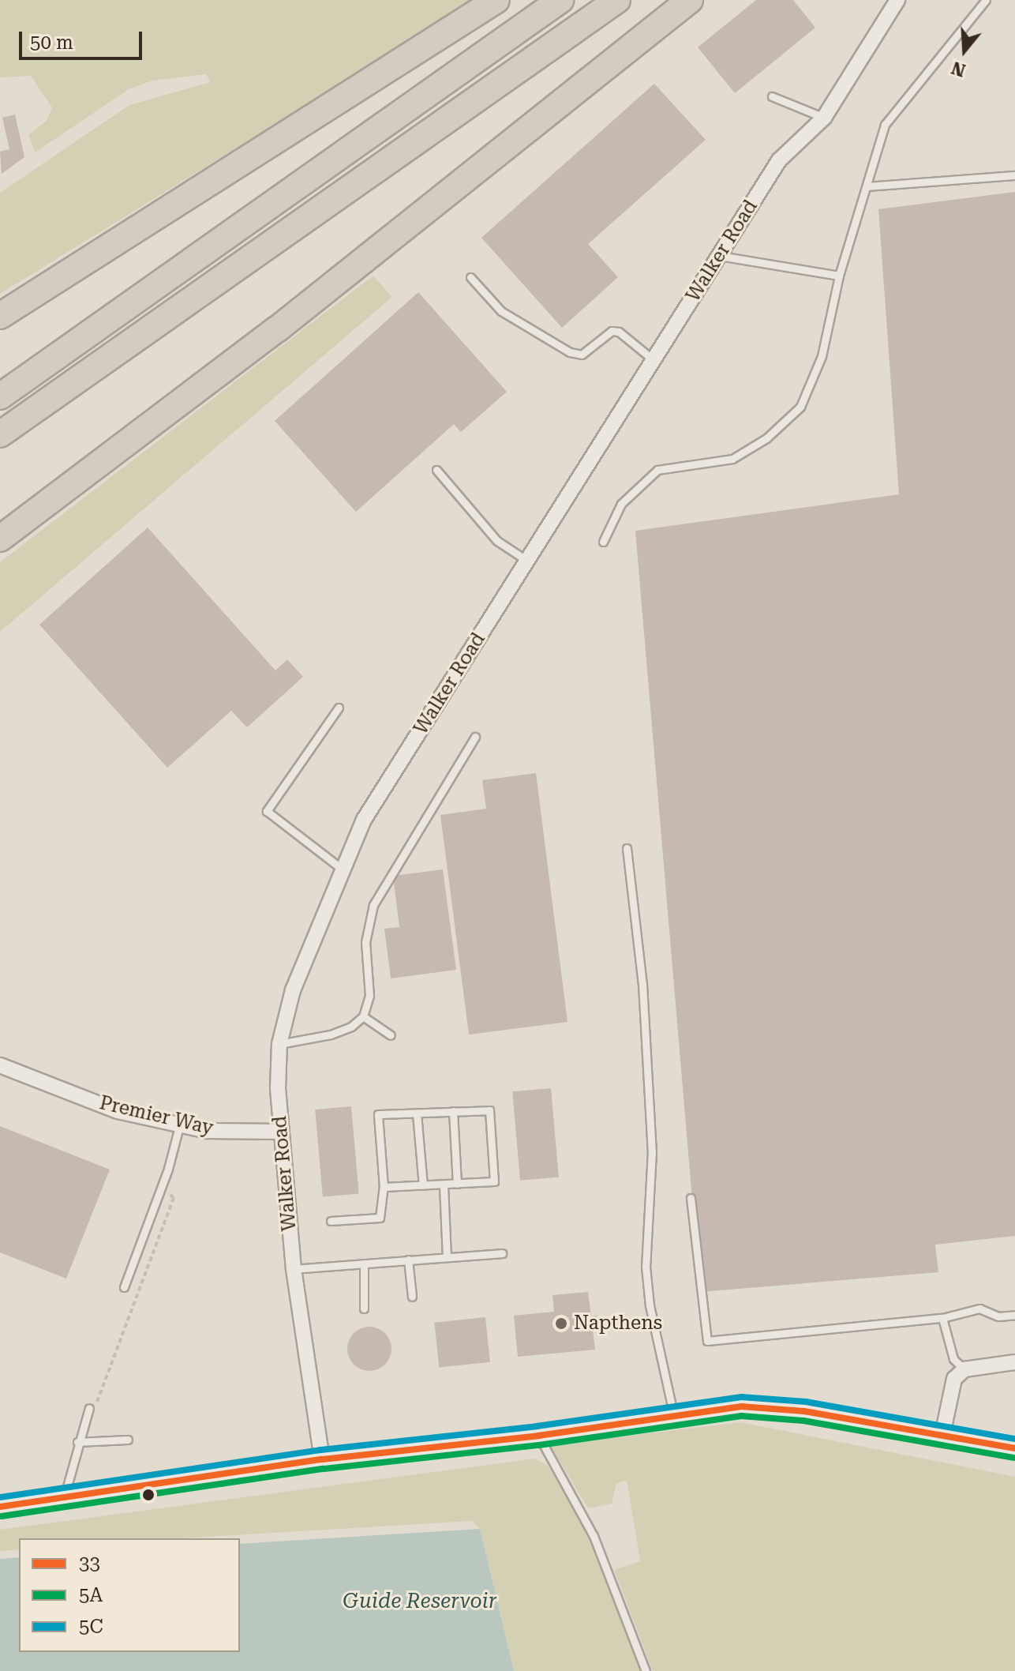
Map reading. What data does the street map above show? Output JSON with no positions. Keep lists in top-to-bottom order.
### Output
{
  "streets": {
    "street": ["Walker Road", "Premier Way"]
  },
  "crossings": [
    ["Walker Road", "Premier Way"]
  ],
  "water": ["Guide Reservoir"],
  "places": ["Napthens"],
  "lines": ["transit line 5C", "transit line 33", "transit line 5A"],
  "legend": ["33", "5A", "5C"],
  "scale_bar": "50 m",
  "north": "bottom"
}
